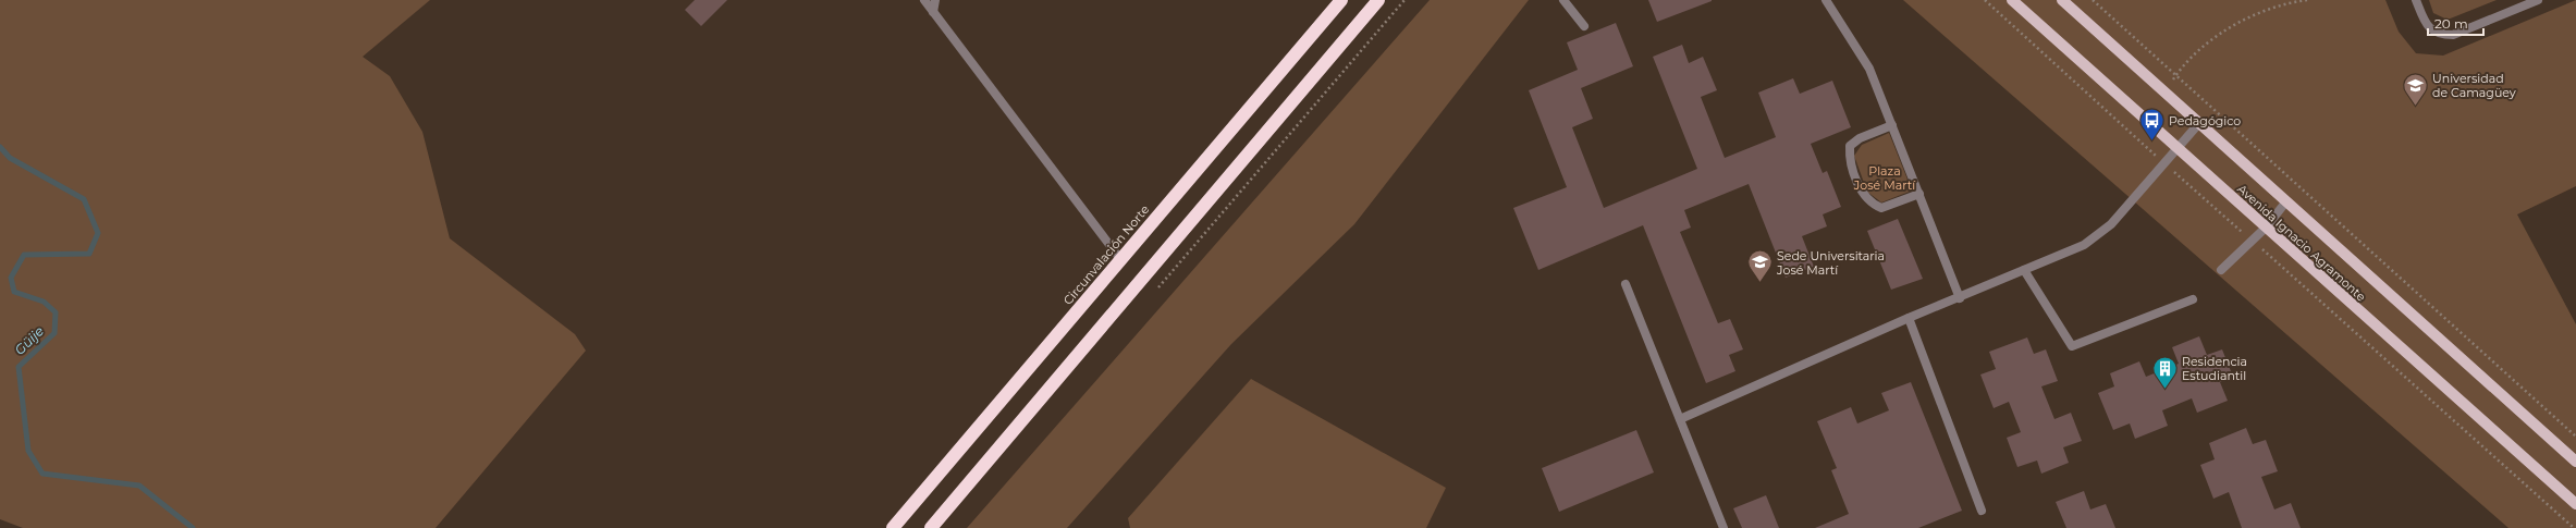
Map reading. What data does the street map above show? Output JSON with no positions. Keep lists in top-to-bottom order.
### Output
{
  "streets": {
    "highway": ["Circunvalación Norte"],
    "main road": ["Avenida Ignacio Agramonte"]
  },
  "water": ["Güije"],
  "parks": ["Plaza José Martí"],
  "places": {
    "school or university": ["Universidad de Camagüey", "Sede Universitaria José Martí"],
    "bus stop": ["Pedagógico"],
    "building": ["Residencia Estudiantil"]
  },
  "scale_bar": "20 m"
}
